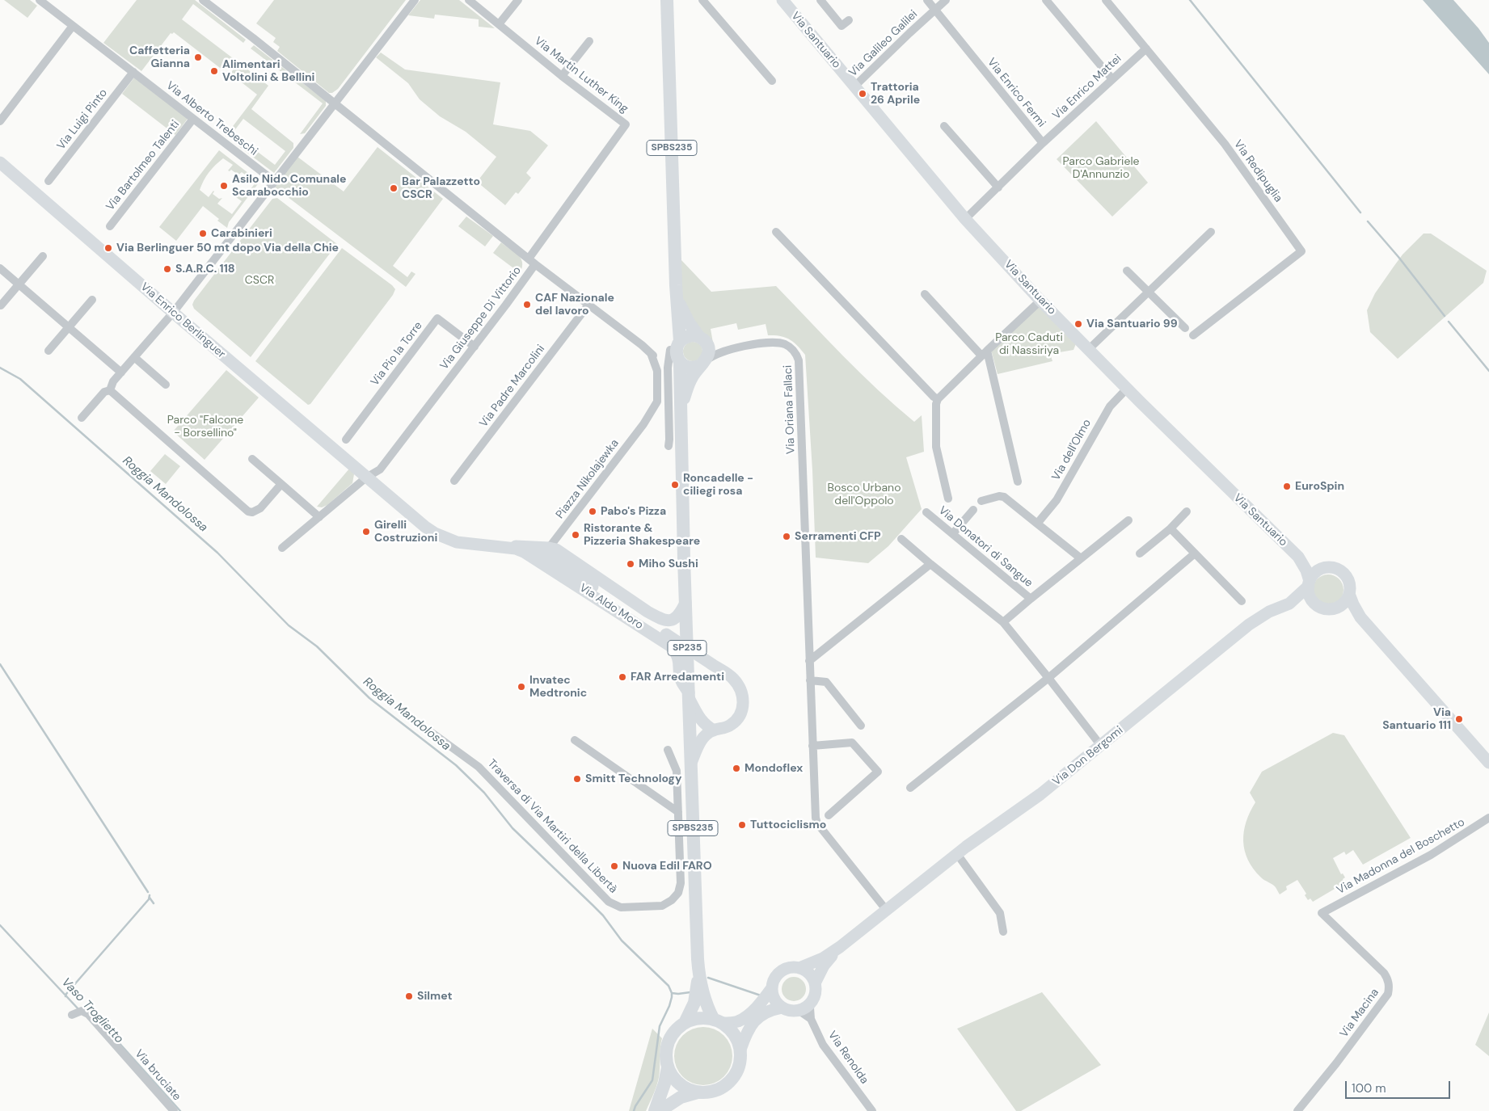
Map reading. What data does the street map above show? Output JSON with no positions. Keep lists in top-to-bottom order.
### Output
{
  "streets": {
    "main road": ["SPBS235", "SP235"],
    "street": [
      "Via Santuario",
      "Via Galileo Galilei",
      "Via Martin Luther King",
      "Via Enrico Mattei",
      "Via Enrico Fermi",
      "Via Alberto Trebeschi",
      "Via Luigi Pinto",
      "Via Bartolmeo Talenti",
      "Via Redipuglia",
      "Via Giuseppe Di Vittorio",
      "Via Enrico Berlinguer",
      "Via Pio la Torre",
      "Via Padre Marcolini",
      "Via Oriana Fallaci",
      "Via dell'Olmo",
      "Piazza Nikolajewka",
      "Via Donatori di Sangue",
      "Via Aldo Moro",
      "Via Don Bergomi",
      "Traversa di Via Martiri della Libertà",
      "Via Madonna del Boschetto",
      "Via Macina",
      "Via Renolda",
      "Via bruciate"
    ]
  },
  "crossings": [
    ["Via Santuario", "Via Galileo Galilei"],
    ["Via Santuario", "Via Enrico Fermi"],
    ["Via Santuario", "Via dell'Olmo"],
    ["Via Santuario", "Via Don Bergomi"],
    ["Via Galileo Galilei", "Via Enrico Fermi"],
    ["Via Martin Luther King", "Via Giuseppe Di Vittorio"],
    ["Via Enrico Mattei", "Via Enrico Fermi"],
    ["Via Enrico Mattei", "Via Redipuglia"],
    ["Via Alberto Trebeschi", "Via Luigi Pinto"],
    ["Via Alberto Trebeschi", "Via Bartolmeo Talenti"],
    ["SPBS235", "Via Oriana Fallaci"],
    ["SPBS235", "Via Aldo Moro"],
    ["SPBS235", "SP235"],
    ["SPBS235", "Via Don Bergomi"],
    ["Via Giuseppe Di Vittorio", "Via Enrico Berlinguer"],
    ["Via Giuseppe Di Vittorio", "Via Pio la Torre"],
    ["Via Giuseppe Di Vittorio", "Via Aldo Moro"],
    ["Via Enrico Berlinguer", "Via Aldo Moro"],
    ["Piazza Nikolajewka", "Via Aldo Moro"],
    ["Via Aldo Moro", "SP235"],
    ["Via Don Bergomi", "Via Renolda"],
    ["Via Madonna del Boschetto", "Via Macina"]
  ],
  "water": ["Roggia Mandolossa", "Vaso Troglietto"],
  "parks": [
    "Parco Gabriele D'Annunzio",
    "CSCR",
    "Parco Caduti di Nassiriya",
    "Parco \"Falcone - Borsellino\"",
    "Bosco Urbano dell'Oppolo"
  ],
  "places": [
    "Caffetteria Gianna",
    "Alimentari Voltolini & Bellini",
    "Trattoria 26 Aprile",
    "Asilo Nido Comunale Scarabocchio",
    "Bar Palazzetto CSCR",
    "Carabinieri",
    "Via Berlinguer 50 mt dopo Via della Chie",
    "S.A.R.C. 118",
    "CAF Nazionale del lavoro",
    "Via Santuario 99",
    "Roncadelle - ciliegi rosa",
    "EuroSpin",
    "Pabo's Pizza",
    "Girelli Costruzioni",
    "Ristorante & Pizzeria Shakespeare",
    "Serramenti CFP",
    "Miho Sushi",
    "FAR Arredamenti",
    "Invatec Medtronic",
    "Via Santuario 111",
    "Mondoflex",
    "Smitt Technology",
    "Tuttociclismo",
    "Nuova Edil FARO",
    "Silmet"
  ],
  "scale_bar": "100 m"
}
